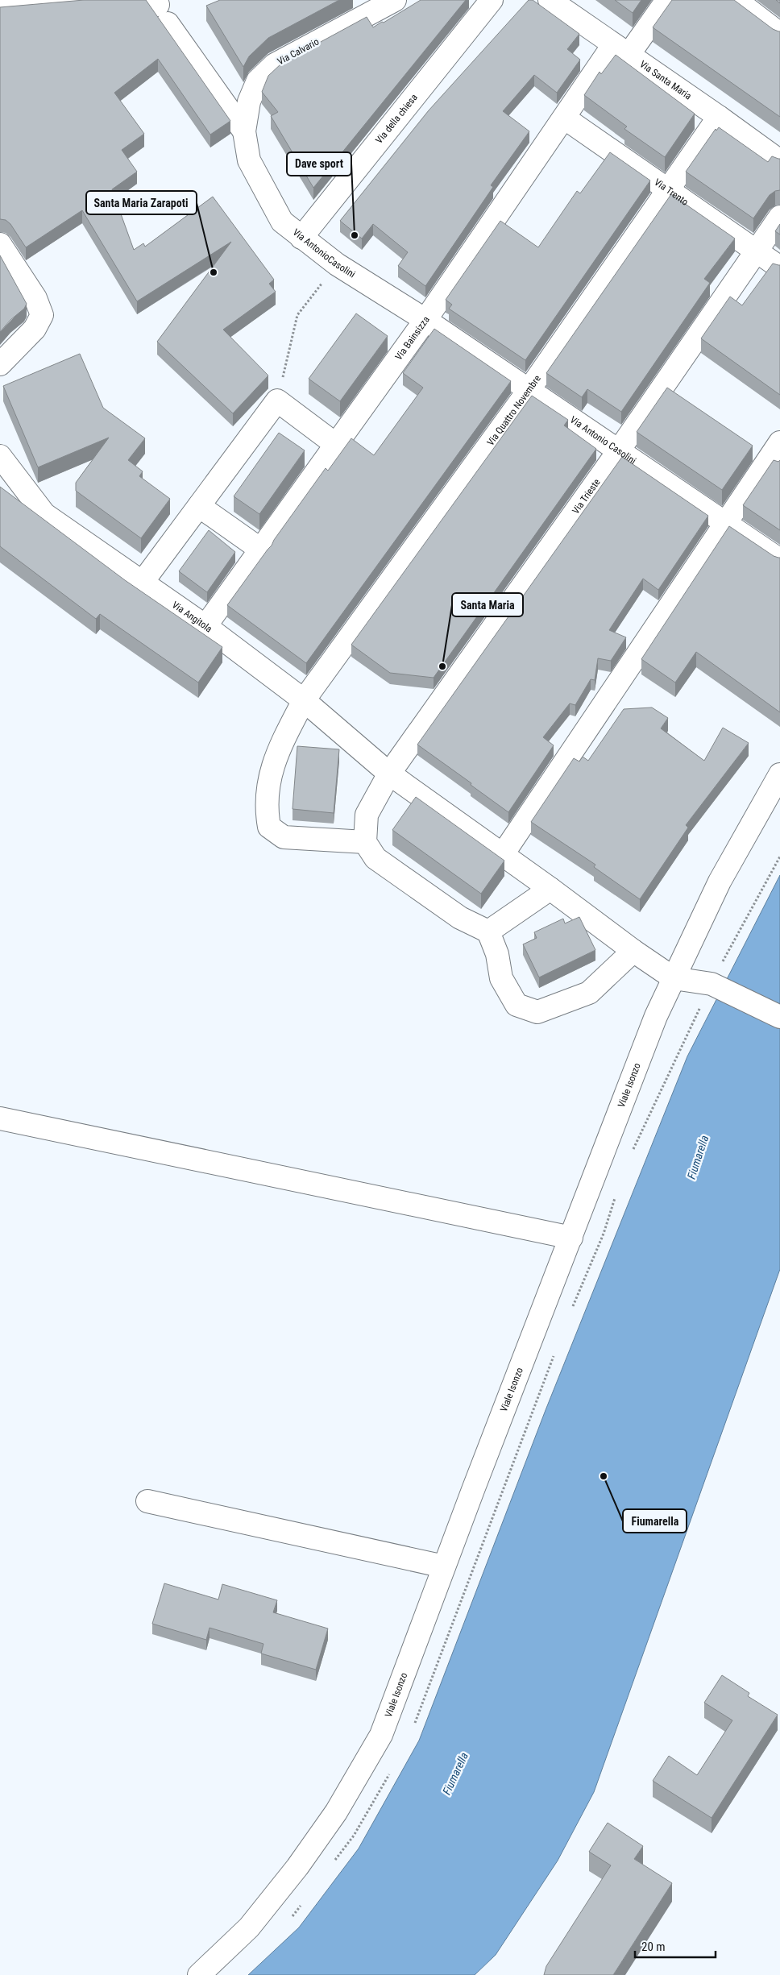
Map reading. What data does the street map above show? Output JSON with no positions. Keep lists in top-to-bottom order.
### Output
{
  "streets": {
    "street": [
      "Via Calvario",
      "Via Santa Maria",
      "Via della chiesa",
      "Via Trento",
      "Via AntonioCasolini",
      "Via Bainsizza",
      "Via Quattro Novembre",
      "Via Antonio Casolini",
      "Via Trieste",
      "Via Angitola",
      "Viale Isonzo"
    ]
  },
  "crossings": [
    ["Via Calvario", "Via AntonioCasolini"],
    ["Via Santa Maria", "Via Bainsizza"],
    ["Via Santa Maria", "Via Quattro Novembre"],
    ["Via della chiesa", "Via AntonioCasolini"],
    ["Via Trento", "Via Bainsizza"],
    ["Via Trento", "Via Quattro Novembre"],
    ["Via Trento", "Via Trieste"],
    ["Via AntonioCasolini", "Via Bainsizza"],
    ["Via AntonioCasolini", "Via Antonio Casolini"],
    ["Via Bainsizza", "Via Antonio Casolini"],
    ["Via Bainsizza", "Via Angitola"],
    ["Via Quattro Novembre", "Via Antonio Casolini"],
    ["Via Quattro Novembre", "Via Trieste"],
    ["Via Quattro Novembre", "Via Angitola"],
    ["Via Antonio Casolini", "Via Trieste"],
    ["Via Trieste", "Via Angitola"],
    ["Via Angitola", "Viale Isonzo"]
  ],
  "water": ["Fiumarella"],
  "places": [
    "Dave sport",
    "Santa Maria Zarapoti",
    "Santa Maria",
    "Fiumarella"
  ],
  "scale_bar": "20 m"
}
